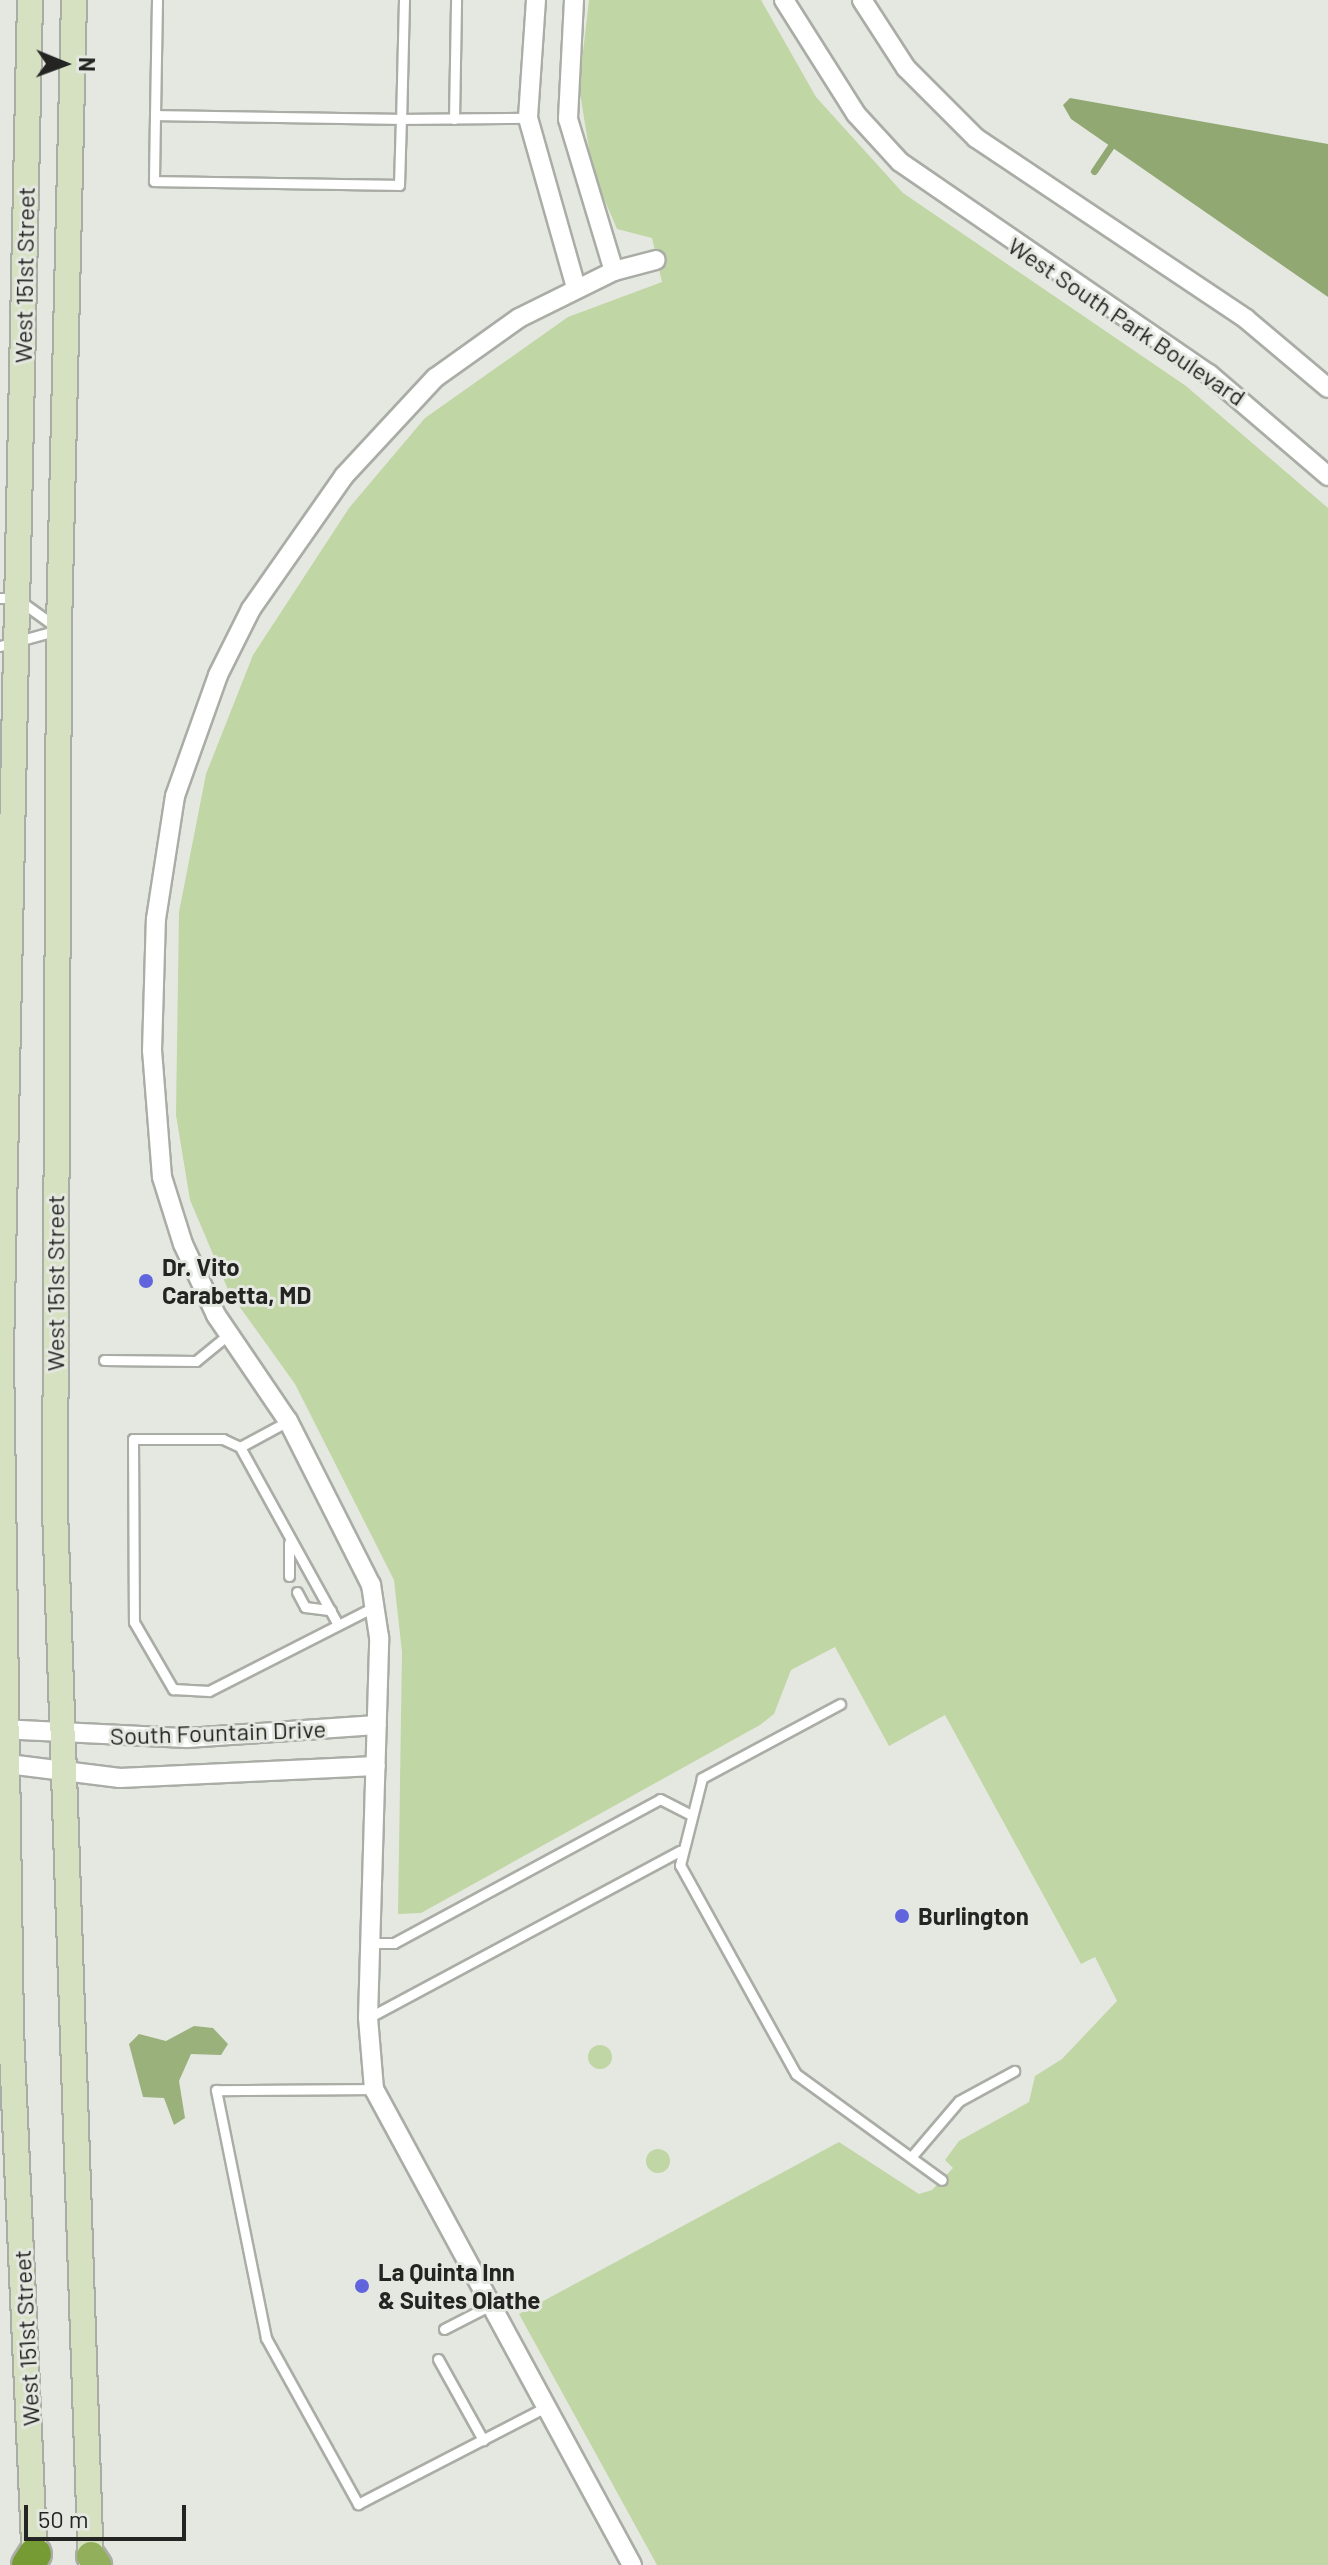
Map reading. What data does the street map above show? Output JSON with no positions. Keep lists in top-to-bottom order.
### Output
{
  "streets": {
    "main road": ["West 151st Street"],
    "street": ["West South Park Boulevard", "South Fountain Drive"]
  },
  "crossings": [
    ["West 151st Street", "South Fountain Drive"]
  ],
  "places": ["Dr. Vito Carabetta, MD", "Burlington", "La Quinta Inn & Suites Olathe"],
  "scale_bar": "50 m",
  "north": "right"
}
